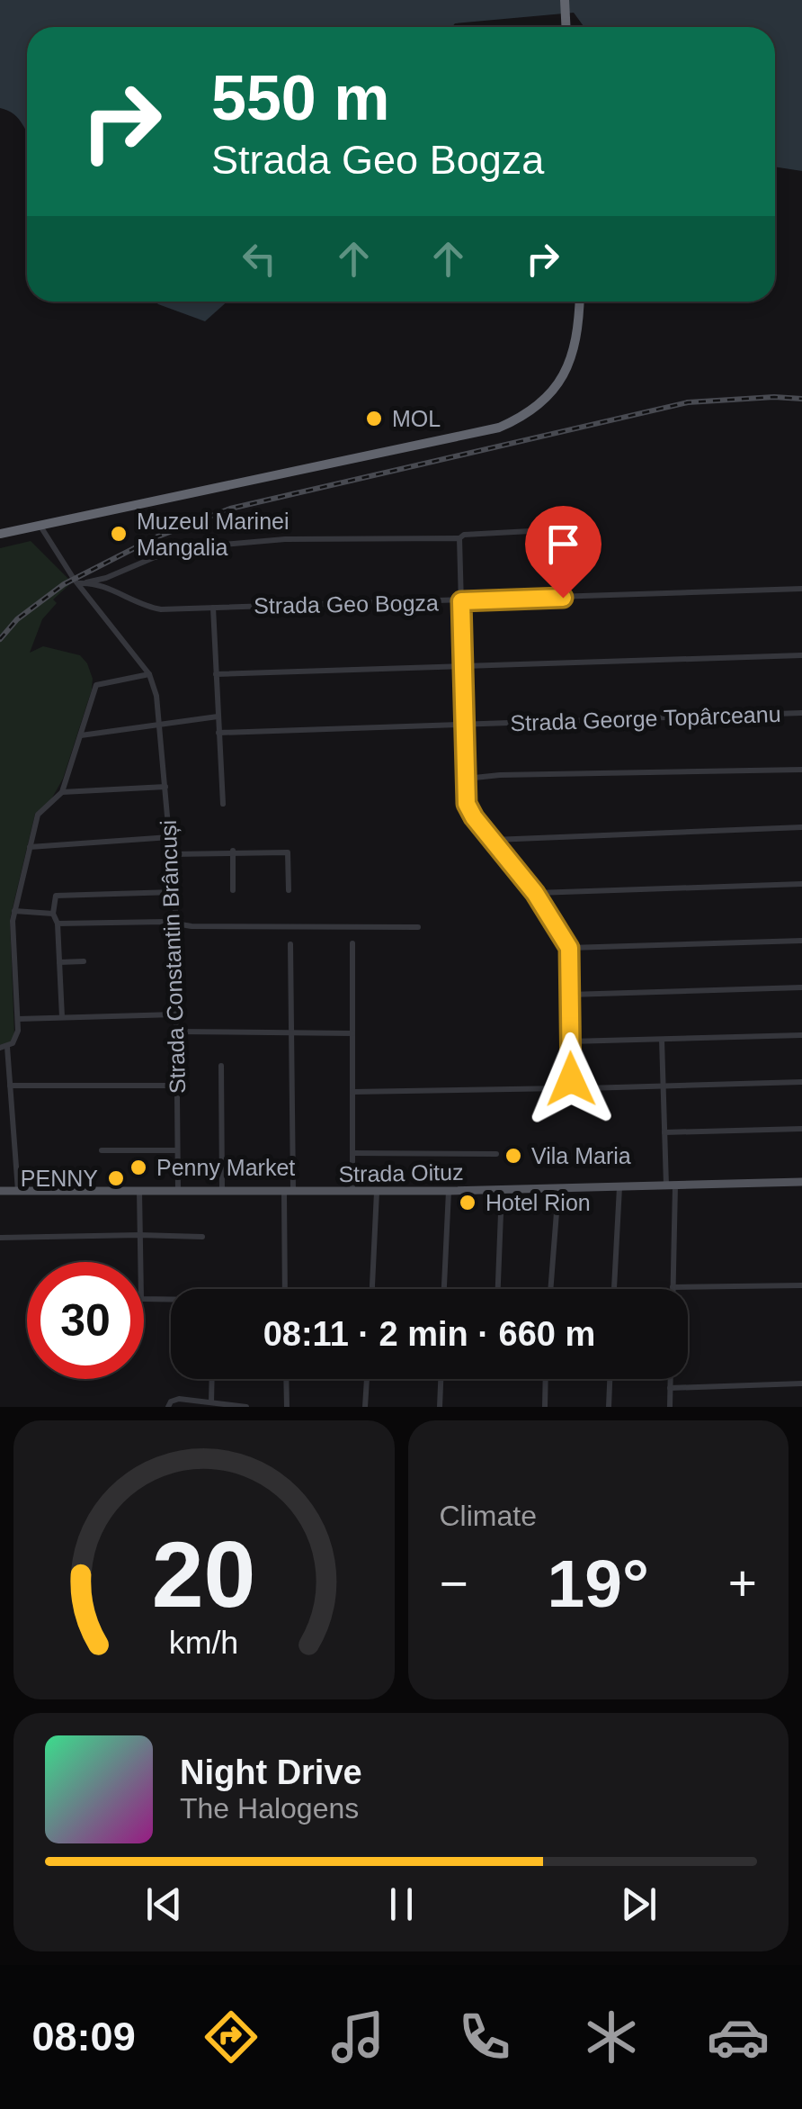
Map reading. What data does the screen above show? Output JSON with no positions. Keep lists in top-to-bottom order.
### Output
{
  "streets": {
    "main road": ["Strada Oituz"],
    "street": ["Strada Geo Bogza", "Strada George Topârceanu", "Strada Constantin Brâncuși"]
  },
  "crossings": [
    ["Strada Constantin Brâncuși", "Strada Oituz"]
  ],
  "places": [
    "MOL",
    "Muzeul Marinei Mangalia",
    "Vila Maria",
    "Penny Market",
    "PENNY",
    "Hotel Rion"
  ],
  "page": {
    "turn": ["550 m", "Strada Geo Bogza"],
    "limit": "30",
    "trip": "08:11 · 2 min · 660 m",
    "tile": "Climate",
    "heat": ["−", "19°", "+"],
    "song": ["Night Drive", "The Halogens"],
    "tabs": "08:09",
    "gauge": ["20", "km/h"]
  }
}
